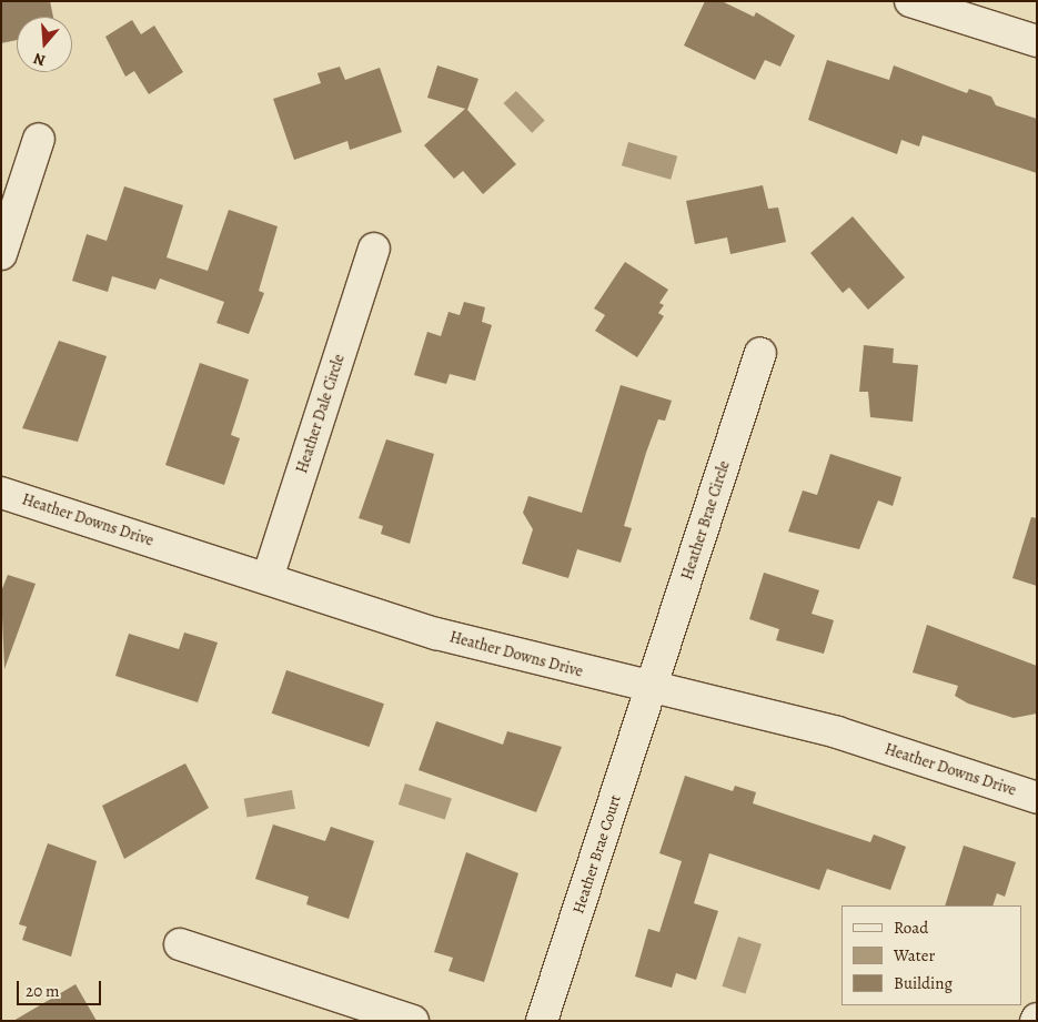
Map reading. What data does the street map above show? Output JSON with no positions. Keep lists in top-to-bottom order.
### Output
{
  "streets": {
    "street": [
      "Heather Dale Circle",
      "Heather Downs Drive",
      "Heather Brae Circle",
      "Heather Brae Court"
    ]
  },
  "crossings": [
    ["Heather Dale Circle", "Heather Downs Drive"],
    ["Heather Downs Drive", "Heather Brae Circle"],
    ["Heather Downs Drive", "Heather Brae Court"],
    ["Heather Brae Circle", "Heather Brae Court"]
  ],
  "legend": ["Road", "Water", "Building"],
  "scale_bar": "20 m",
  "north": "bottom"
}
